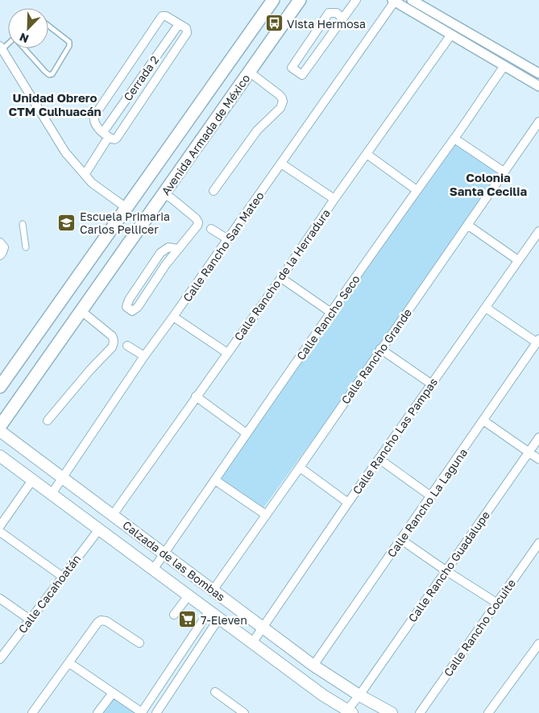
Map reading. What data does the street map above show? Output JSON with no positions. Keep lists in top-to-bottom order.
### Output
{
  "streets": {
    "main road": ["Avenida Armada de México", "Calzada de las Bombas"],
    "street": [
      "Cerrada 2",
      "Calle Rancho San Mateo",
      "Calle Rancho de la Herradura",
      "Calle Rancho Seco",
      "Calle Rancho Grande",
      "Calle Rancho Las Pampas",
      "Calle Rancho La Laguna",
      "Calle Rancho Guadalupe",
      "Calle Cacahoatán",
      "Calle Rancho Cocuite"
    ]
  },
  "crossings": [
    ["Calle Rancho San Mateo", "Calzada de las Bombas"],
    ["Calle Rancho de la Herradura", "Calzada de las Bombas"],
    ["Calle Rancho Seco", "Calzada de las Bombas"],
    ["Calle Rancho Grande", "Calzada de las Bombas"],
    ["Calle Rancho Las Pampas", "Calzada de las Bombas"],
    ["Calle Rancho La Laguna", "Calzada de las Bombas"],
    ["Calzada de las Bombas", "Calle Rancho Guadalupe"],
    ["Calzada de las Bombas", "Calle Cacahoatán"]
  ],
  "districts": ["Unidad Obrero CTM Culhuacán", "Colonia Santa Cecilia"],
  "places": {
    "bus stop": ["Vista Hermosa"],
    "school or university": ["Escuela Primaria Carlos Pellicer"],
    "supermarket": ["7-Eleven"]
  },
  "north": "bottom left"
}
